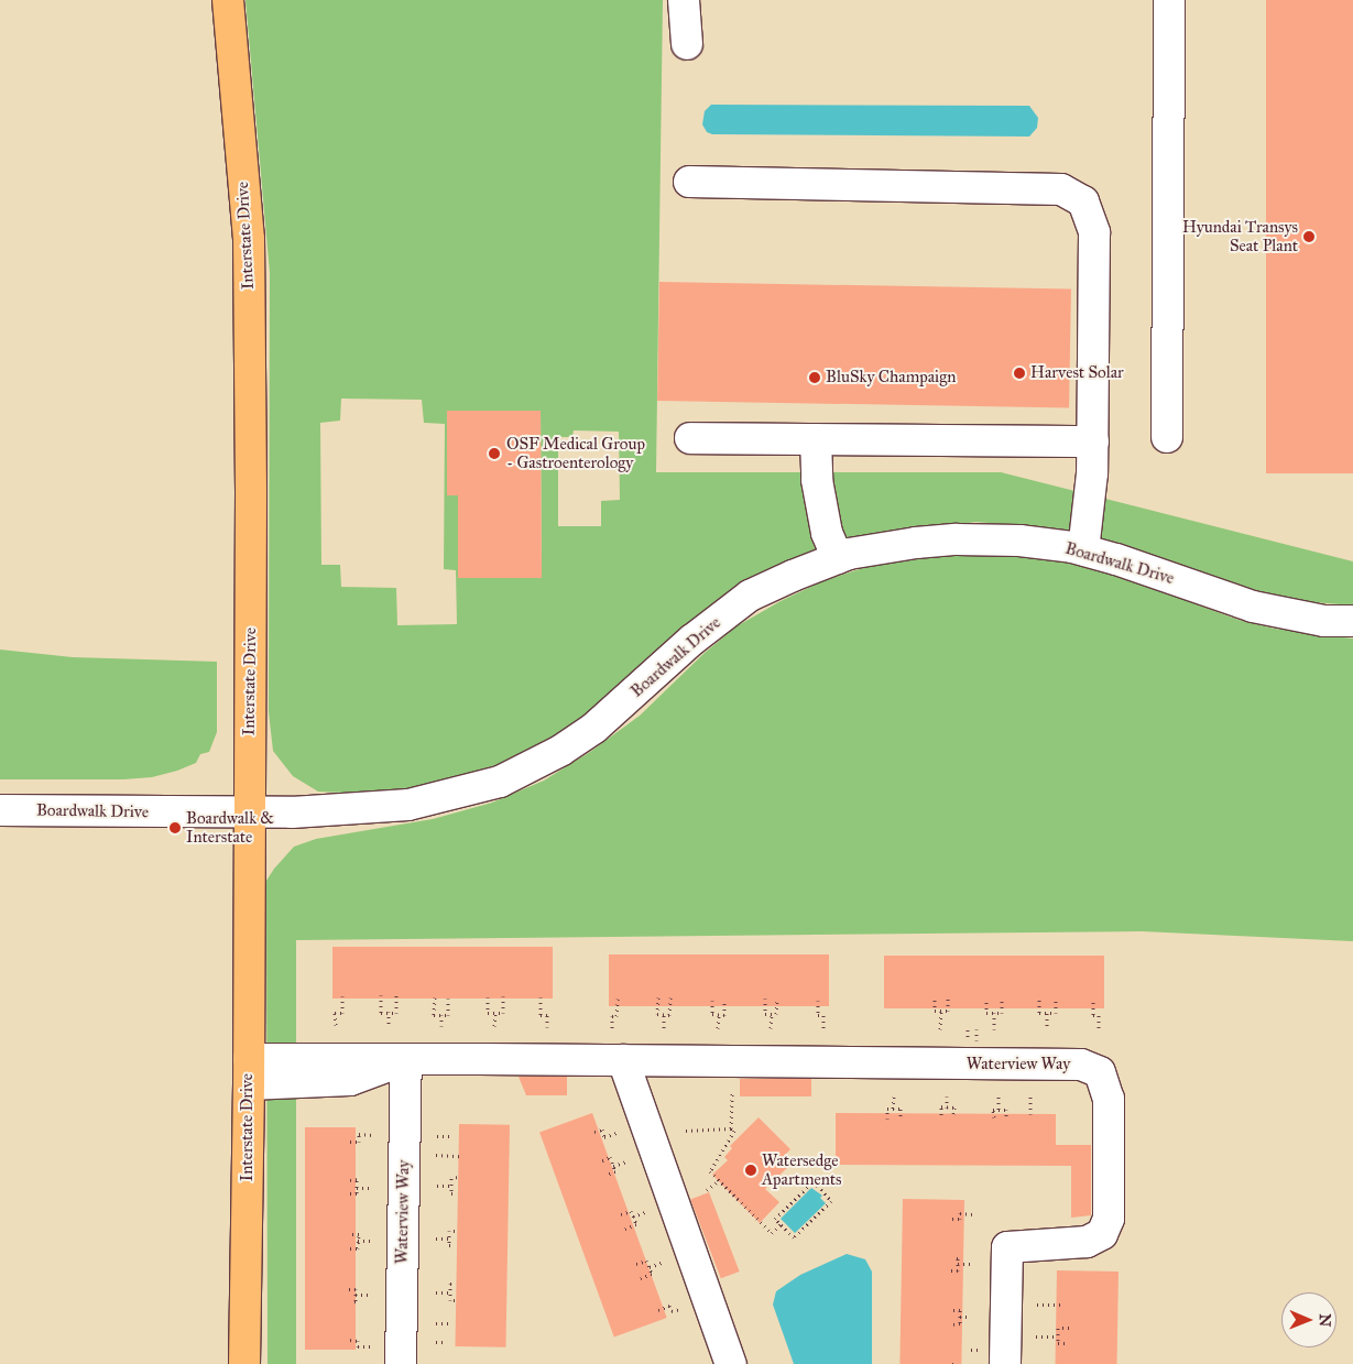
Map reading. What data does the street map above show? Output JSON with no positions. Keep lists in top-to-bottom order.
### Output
{
  "streets": {
    "main road": ["Interstate Drive"],
    "street": ["Boardwalk Drive", "Waterview Way"]
  },
  "crossings": [
    ["Interstate Drive", "Boardwalk Drive"],
    ["Interstate Drive", "Waterview Way"]
  ],
  "places": [
    "Hyundai Transys Seat Plant",
    "Harvest Solar",
    "BluSky Champaign",
    "OSF Medical Group - Gastroenterology",
    "Boardwalk & Interstate",
    "Watersedge Apartments"
  ],
  "north": "right"
}
